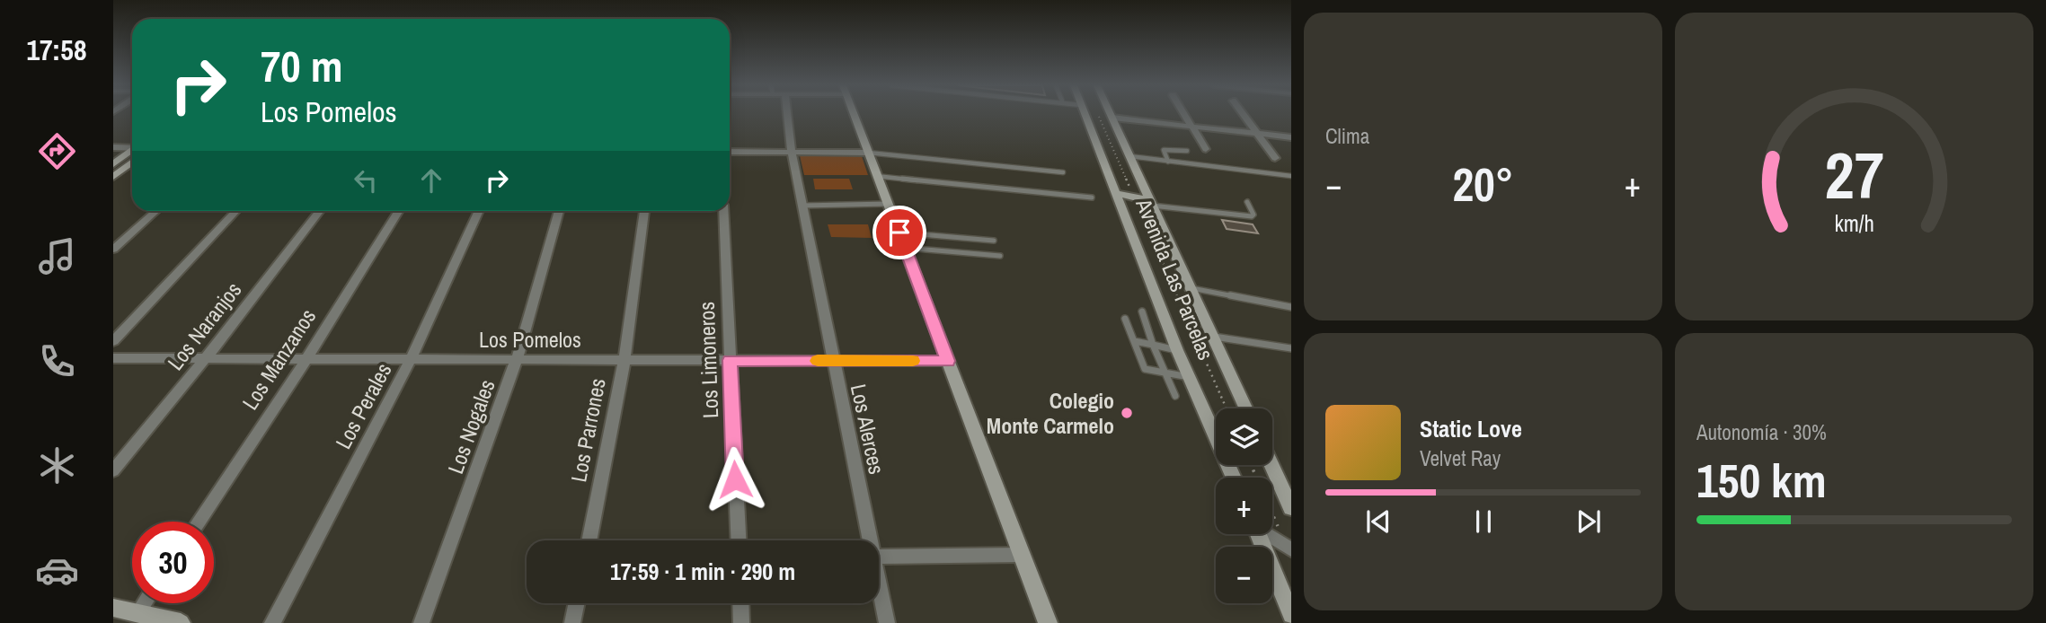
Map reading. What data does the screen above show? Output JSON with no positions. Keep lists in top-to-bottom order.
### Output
{
  "streets": {
    "main road": ["Avenida Las Parcelas"],
    "street": [
      "Los Naranjos",
      "Los Pomelos",
      "Los Manzanos",
      "Los Limoneros",
      "Los Perales",
      "Los Nogales",
      "Los Alerces",
      "Los Parrones"
    ]
  },
  "crossings": [
    ["Los Naranjos", "Los Pomelos"],
    ["Los Pomelos", "Los Manzanos"],
    ["Los Pomelos", "Los Limoneros"],
    ["Los Pomelos", "Los Perales"],
    ["Los Pomelos", "Los Nogales"],
    ["Los Pomelos", "Los Alerces"],
    ["Los Pomelos", "Los Parrones"]
  ],
  "places": ["Colegio Monte Carmelo"],
  "page": {
    "tabs": "17:58",
    "tile": [
      "Clima",
      ["Autonomía · 30%", "150 km"]
    ],
    "turn": ["70 m", "Los Pomelos"],
    "heat": ["−", "20°", "+"],
    "song": ["Static Love", "Velvet Ray"],
    "map_buttons": ["+", "−"],
    "limit": "30",
    "trip": "17:59 · 1 min · 290 m",
    "gauge": ["27", "km/h"]
  }
}
